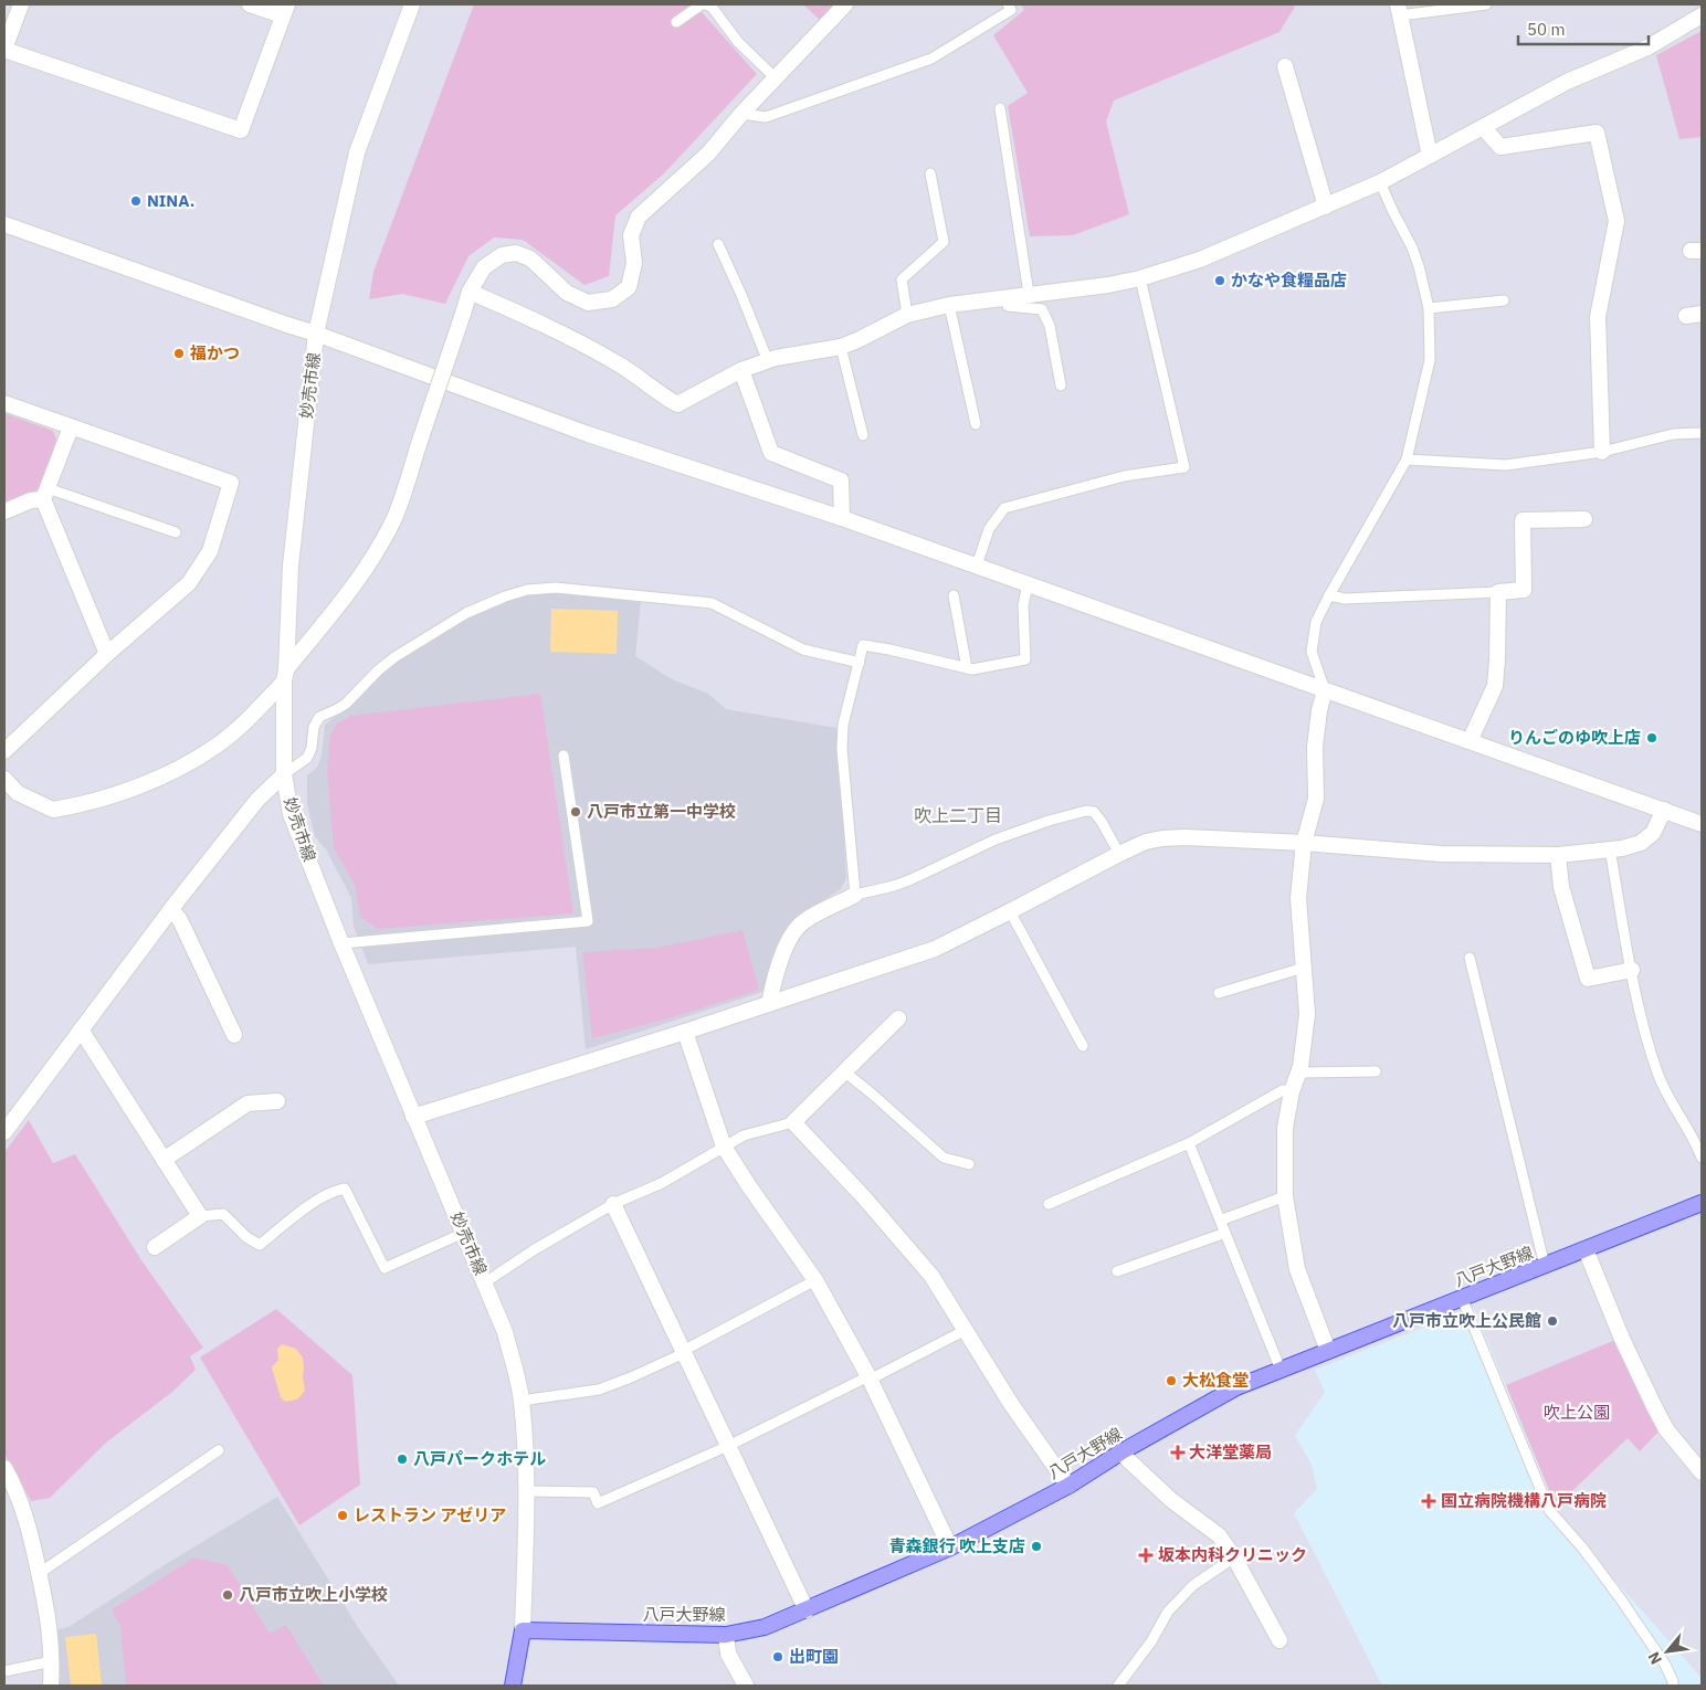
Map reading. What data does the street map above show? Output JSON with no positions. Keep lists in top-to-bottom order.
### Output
{
  "streets": {
    "main road": ["八戸大野線"],
    "street": ["妙売市線"]
  },
  "crossings": [
    ["妙売市線", "八戸大野線"]
  ],
  "districts": ["吹上二丁目"],
  "parks": ["吹上公園"],
  "places": {
    "other": [
      "NINA.",
      "かなや食糧品店",
      "福かつ",
      "りんごのゆ吹上店",
      "八戸市立第一中学校",
      "八戸市立吹上公民館",
      "大松食堂",
      "八戸パークホテル",
      "レストラン アゼリア",
      "青森銀行 吹上支店",
      "八戸市立吹上小学校",
      "出町園"
    ],
    "health": ["大洋堂薬局", "国立病院機構八戸病院", "坂本内科クリニック"]
  },
  "scale_bar": "50 m",
  "north": "bottom left"
}
